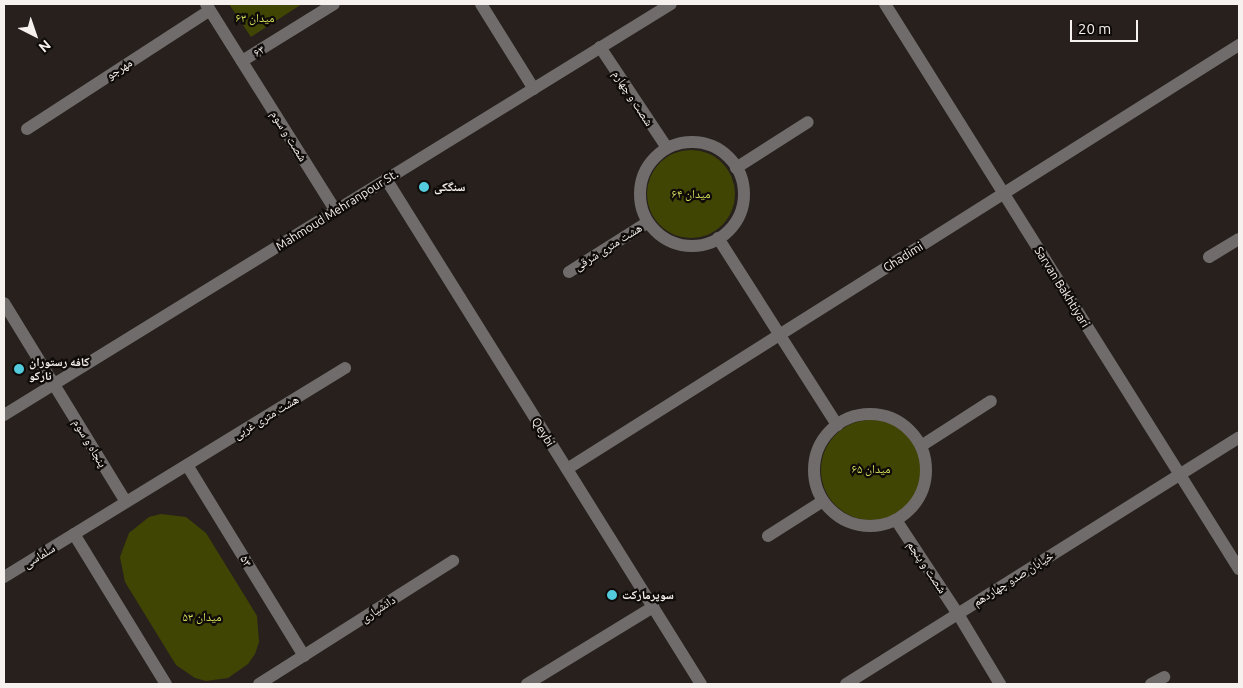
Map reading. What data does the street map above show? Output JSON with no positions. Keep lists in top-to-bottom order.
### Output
{
  "streets": {
    "street": [
      "۶۳",
      "مهرجو",
      "شصت و چهارم",
      "شصت و سوم",
      "Mahmoud Mehranpour St.",
      "هشت متری شرقی",
      "Ghadimi",
      "Sarvan Bakhtiyari",
      "هشت متری غربی",
      "Qeybi",
      "پنجاه و سوم",
      "سلماسی",
      "۵۳",
      "شصت و پنجم",
      "خیابان صدو چهاردهم",
      "دانشیاری"
    ]
  },
  "crossings": [
    ["۶۳", "مهرجو"],
    ["۶۳", "شصت و سوم"],
    ["شصت و چهارم", "Mahmoud Mehranpour St."],
    ["شصت و چهارم", "هشت متری شرقی"],
    ["شصت و سوم", "Mahmoud Mehranpour St."],
    ["Mahmoud Mehranpour St.", "Qeybi"],
    ["Mahmoud Mehranpour St.", "پنجاه و سوم"],
    ["Ghadimi", "Sarvan Bakhtiyari"],
    ["Ghadimi", "Qeybi"],
    ["Sarvan Bakhtiyari", "خیابان صدو چهاردهم"],
    ["هشت متری غربی", "۵۳"],
    ["۵۳", "دانشیاری"],
    ["شصت و پنجم", "خیابان صدو چهاردهم"]
  ],
  "parks": [
    "میدان ۶۳",
    "میدان ۶۴",
    "میدان ۶۵",
    "میدان ۵۳"
  ],
  "places": ["سنگکی", "کافه رستوران نارکو", "سوپرمارکت"],
  "scale_bar": "20 m",
  "north": "bottom right"
}
